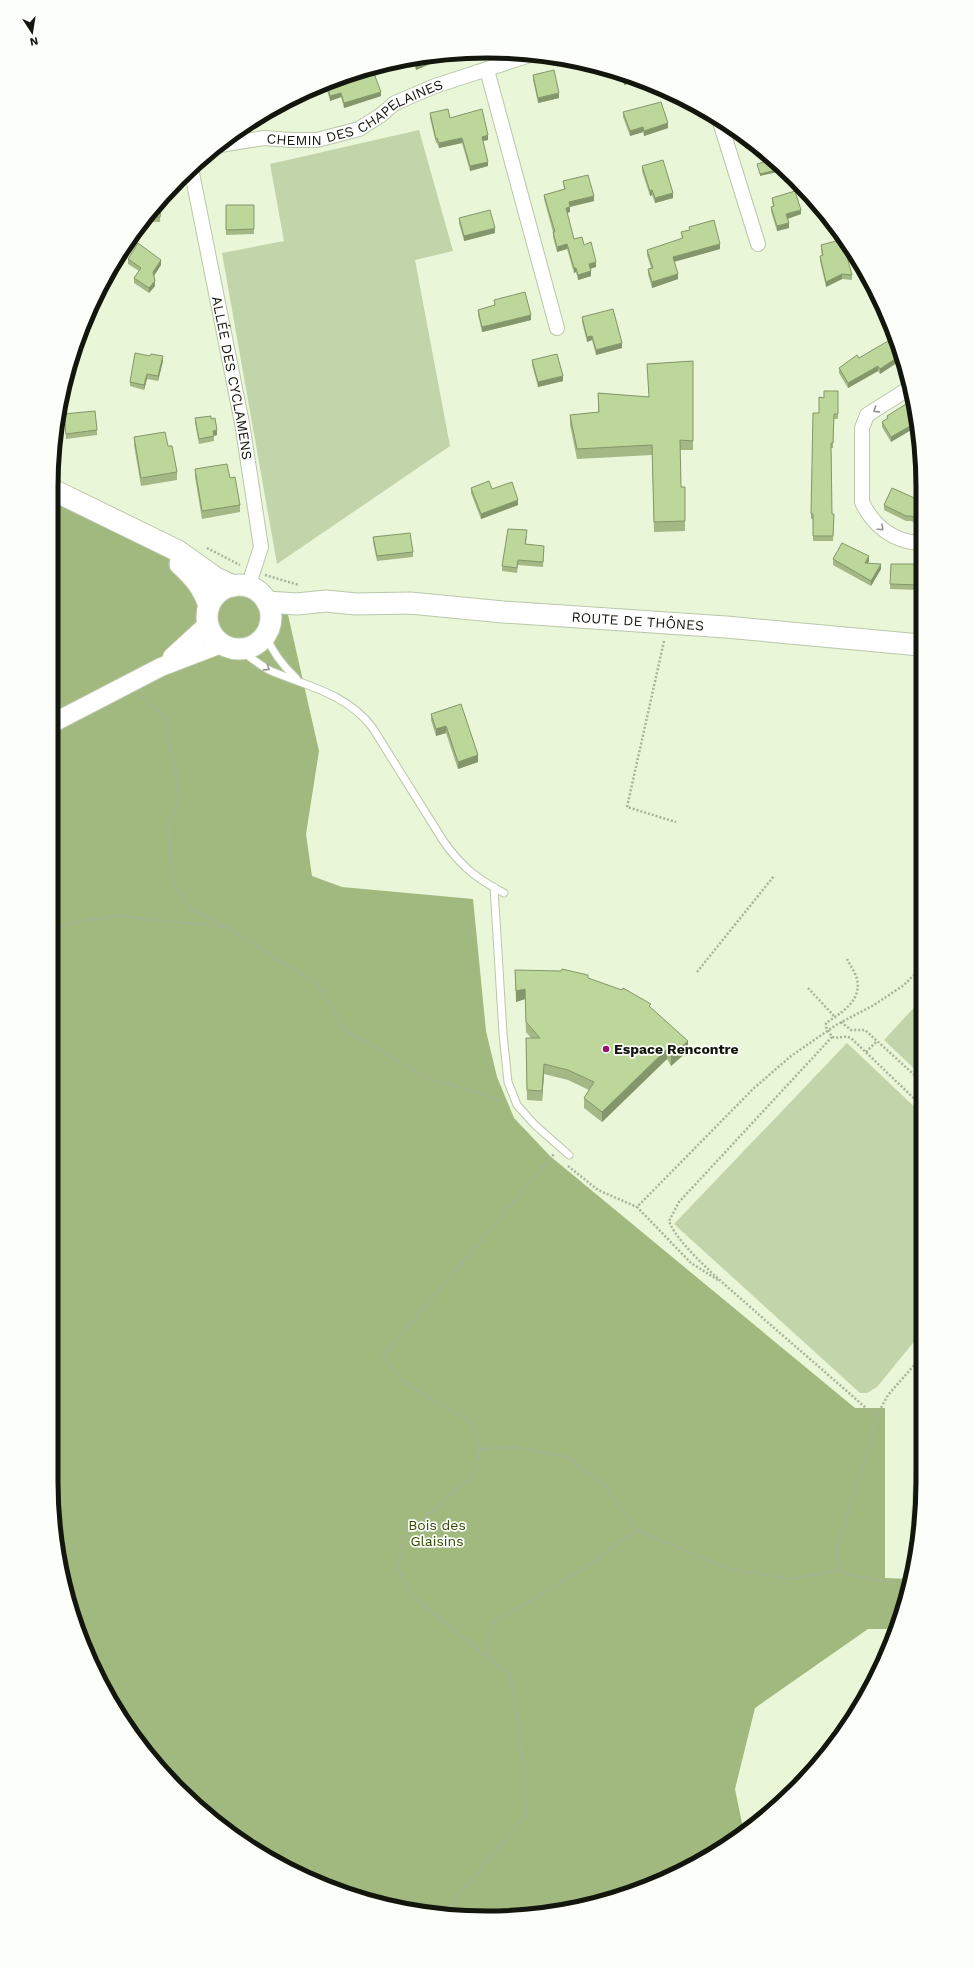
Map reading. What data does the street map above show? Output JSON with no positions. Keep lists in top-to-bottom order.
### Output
{
  "streets": {
    "main road": ["ROUTE DE THÔNES"],
    "street": ["CHEMIN DES CHAPELAINES", "ALLÉE DES CYCLAMENS"]
  },
  "crossings": [
    ["ALLÉE DES CYCLAMENS", "ROUTE DE THÔNES"]
  ],
  "parks": ["Bois des Glaisins"],
  "places": ["Espace Rencontre"],
  "north": "bottom"
}
